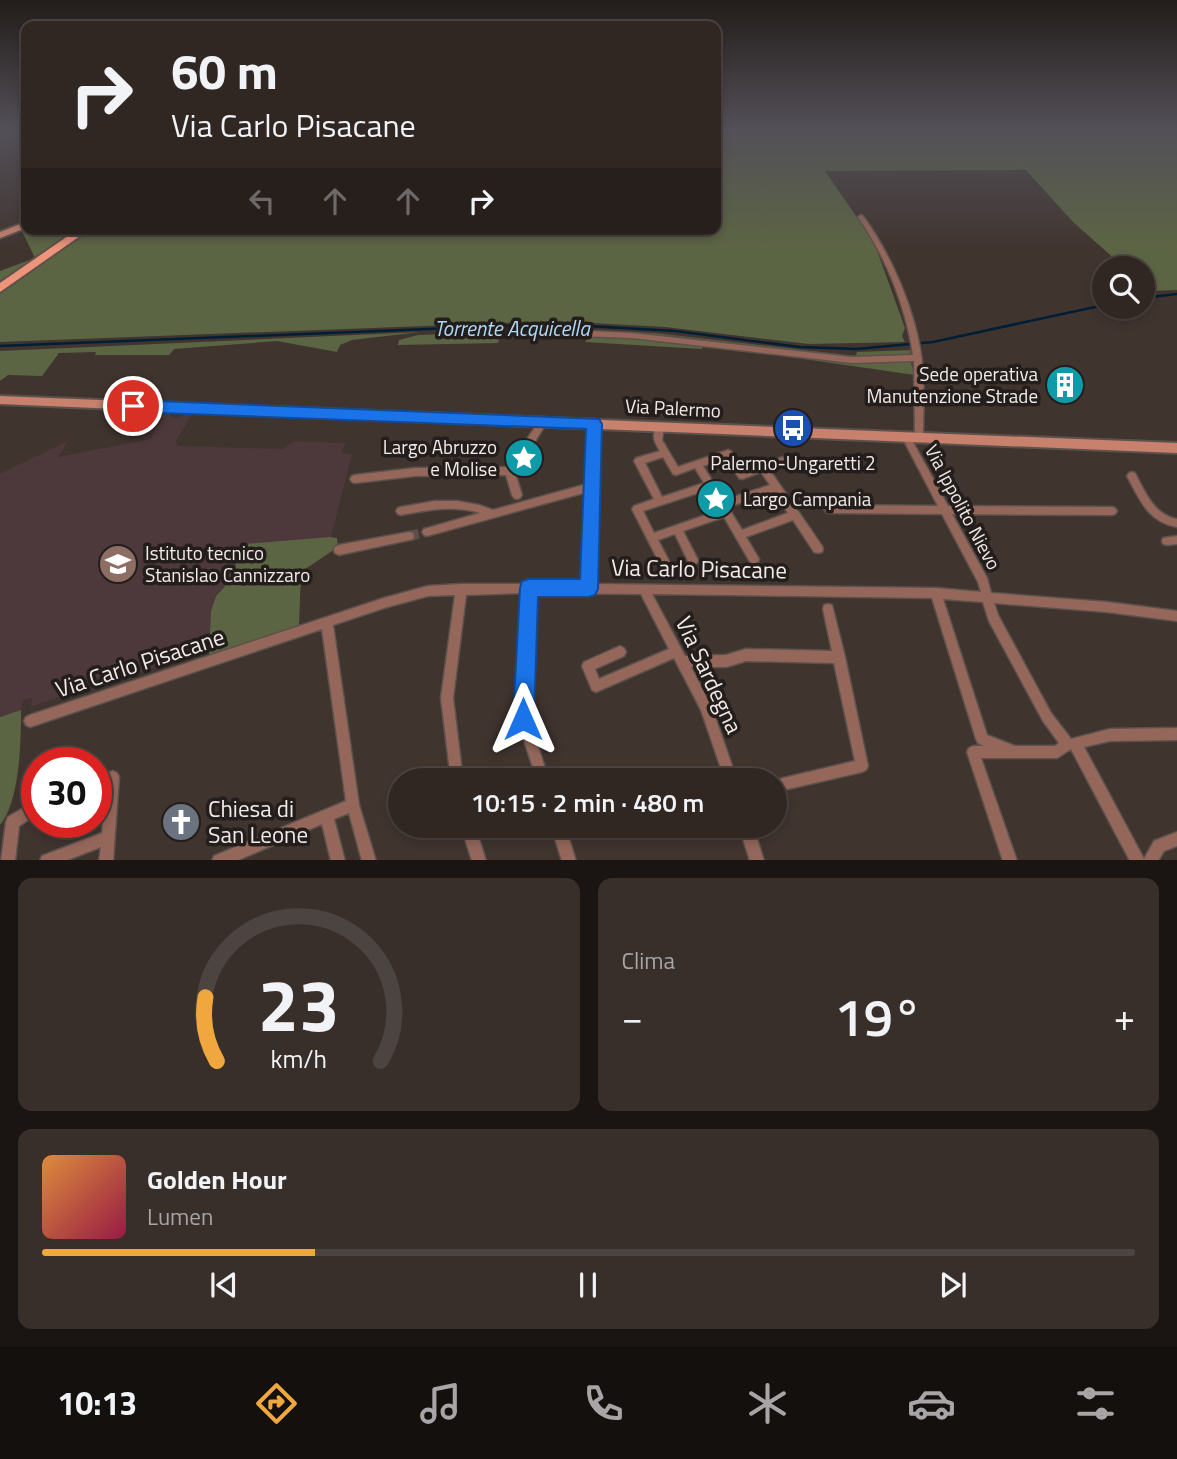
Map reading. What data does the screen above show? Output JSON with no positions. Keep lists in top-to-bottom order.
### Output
{
  "streets": {
    "main road": ["Via Palermo"],
    "street": ["Via Ippolito Nievo", "Via Carlo Pisacane", "Via Sardegna"]
  },
  "crossings": [
    ["Via Palermo", "Via Ippolito Nievo"],
    ["Via Ippolito Nievo", "Via Carlo Pisacane"],
    ["Via Carlo Pisacane", "Via Sardegna"]
  ],
  "water": ["Torrente Acquicella"],
  "places": {
    "building": ["Sede operativa Manutenzione Strade"],
    "bus stop": ["Palermo-Ungaretti 2"],
    "place": ["Largo Abruzzo e Molise", "Largo Campania"],
    "school or university": ["Istituto tecnico Stanislao Cannizzaro"],
    "church": ["Chiesa di San Leone"]
  },
  "page": {
    "turn": ["60 m", "Via Carlo Pisacane"],
    "limit": "30",
    "trip": "10:15 · 2 min · 480 m",
    "tile": "Clima",
    "heat": ["−", "19°", "+"],
    "song": ["Golden Hour", "Lumen"],
    "tabs": "10:13",
    "gauge": ["23", "km/h"]
  }
}
